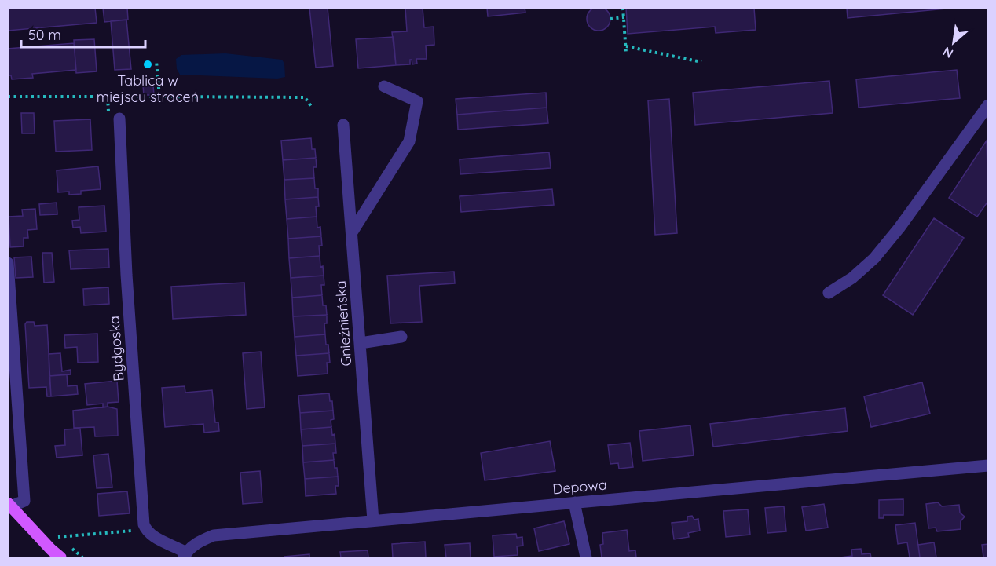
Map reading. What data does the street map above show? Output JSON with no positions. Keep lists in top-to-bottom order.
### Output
{
  "streets": {
    "street": ["Gnieźnieńska", "Bydgoska", "Depowa"]
  },
  "crossings": [
    ["Gnieźnieńska", "Depowa"]
  ],
  "places": ["Tablica w miejscu straceń"],
  "scale_bar": "50 m",
  "north": "bottom left"
}
